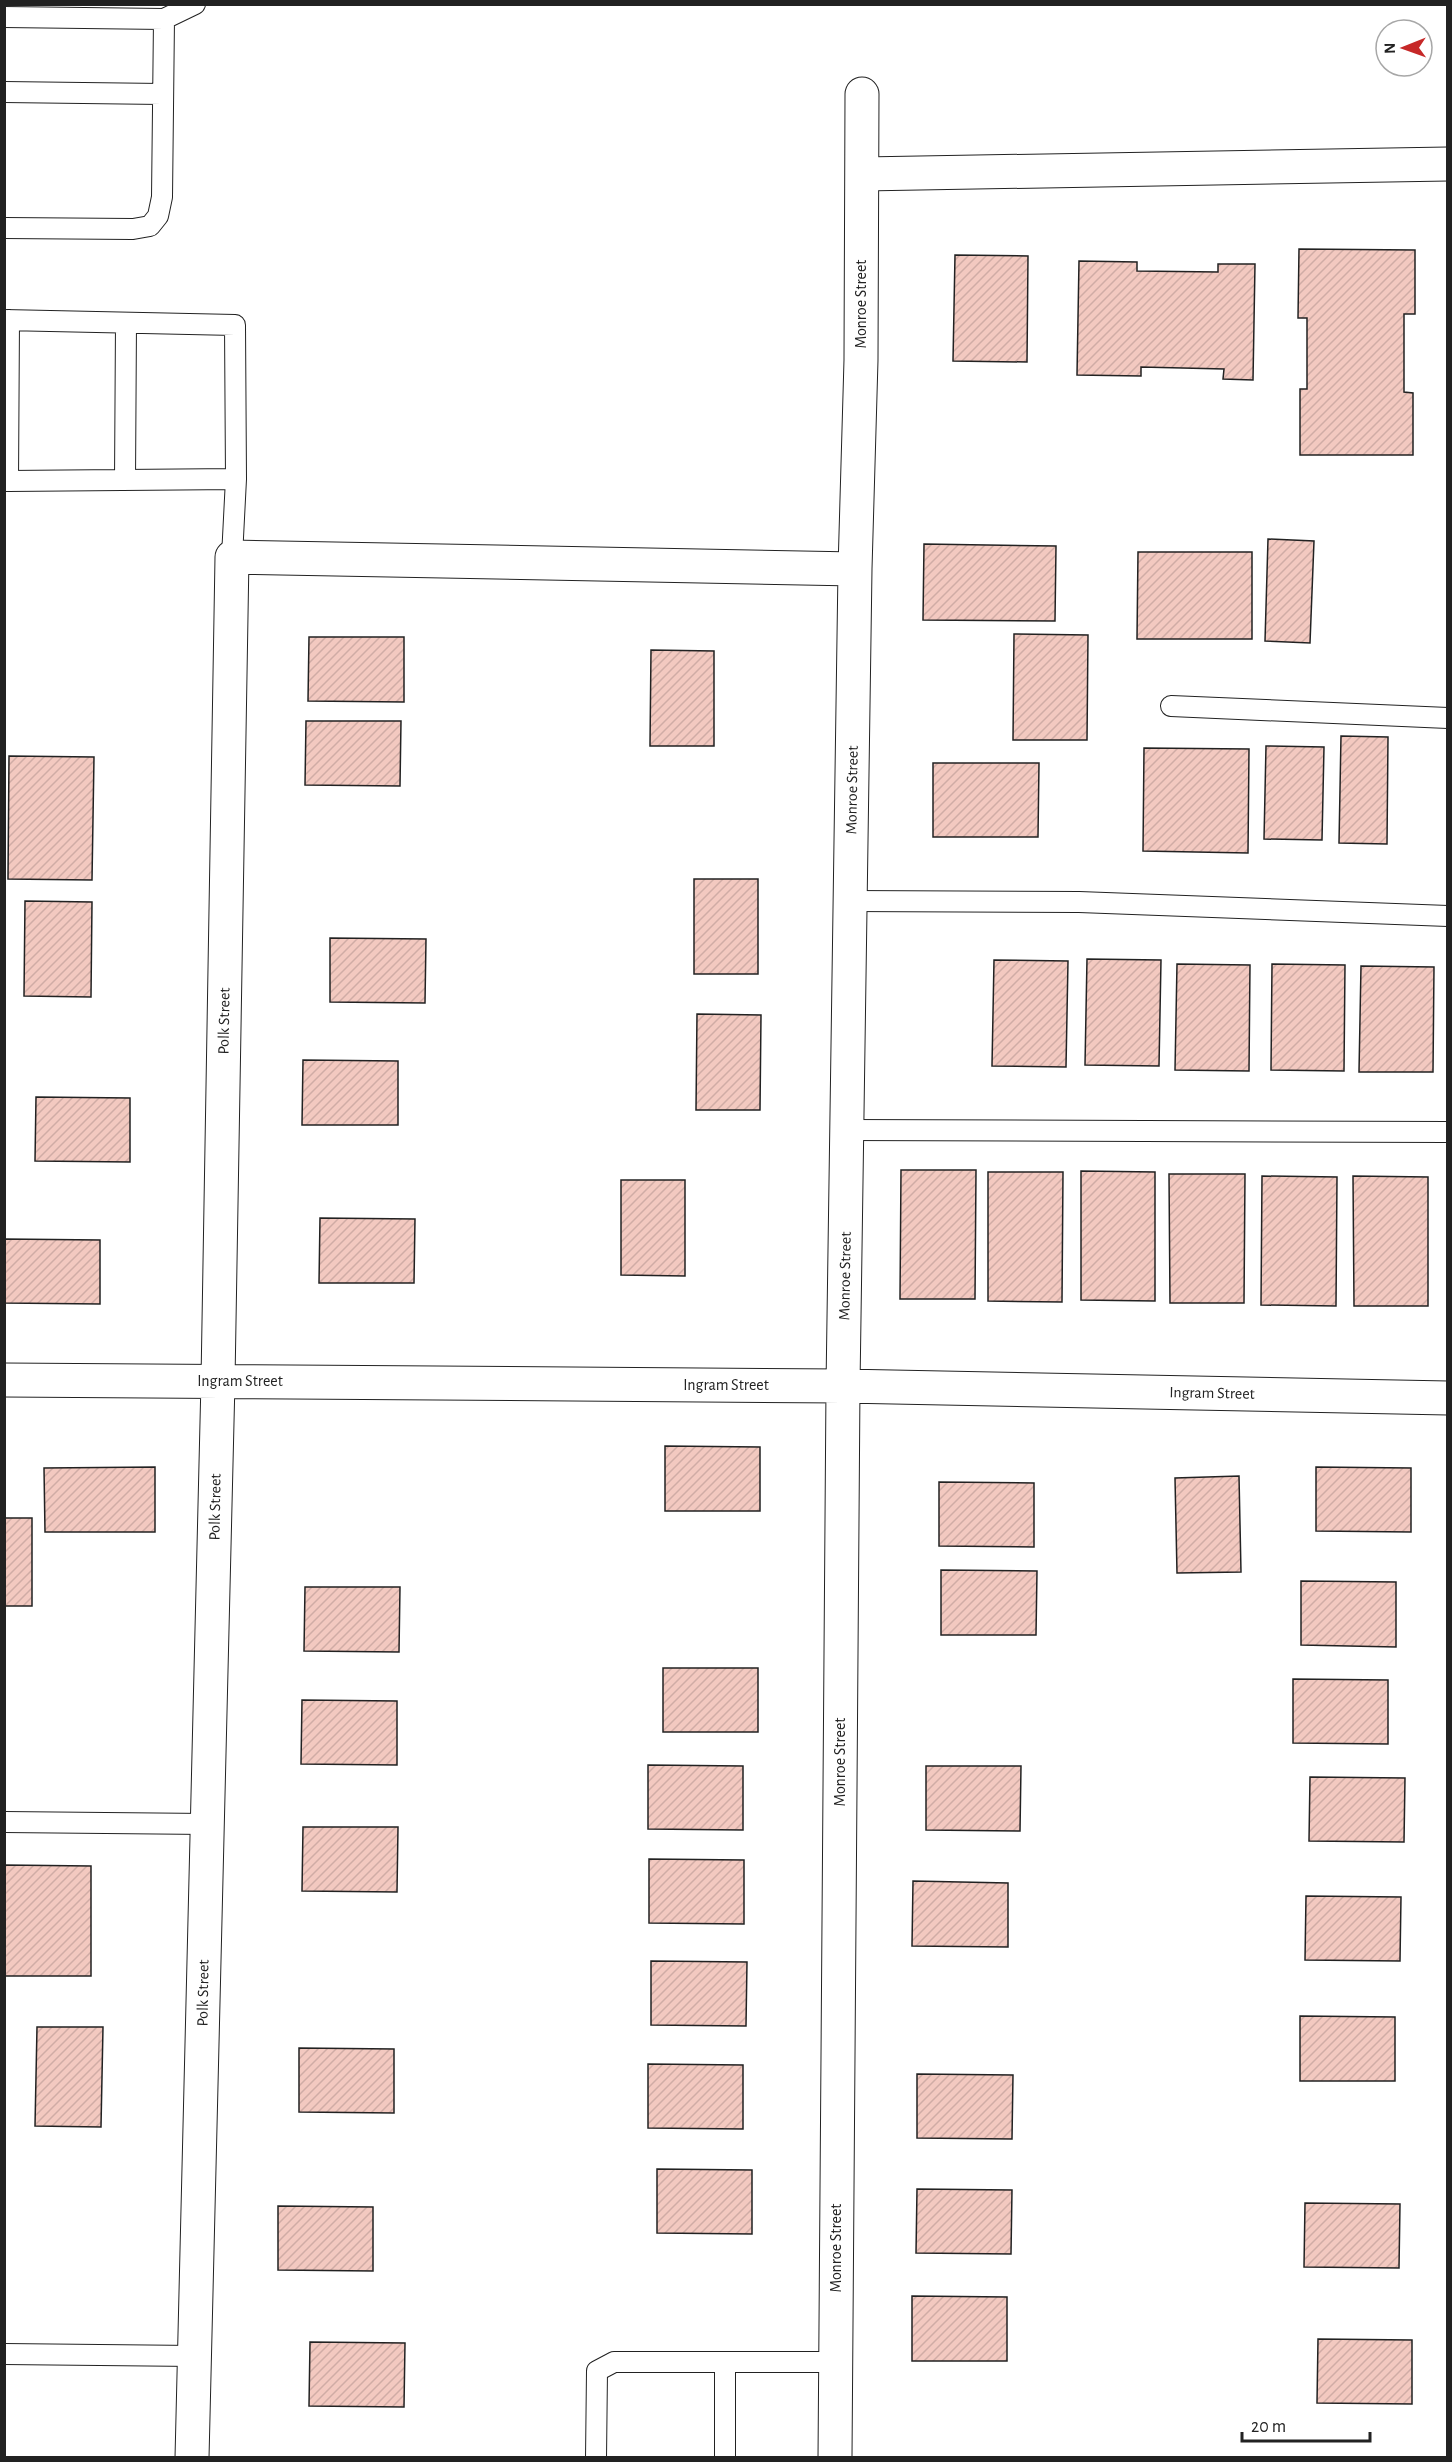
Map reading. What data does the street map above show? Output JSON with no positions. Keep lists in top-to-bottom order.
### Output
{
  "streets": {
    "street": ["Monroe Street", "Polk Street", "Ingram Street"]
  },
  "crossings": [
    ["Monroe Street", "Ingram Street"],
    ["Polk Street", "Ingram Street"]
  ],
  "scale_bar": "20 m",
  "north": "left"
}
